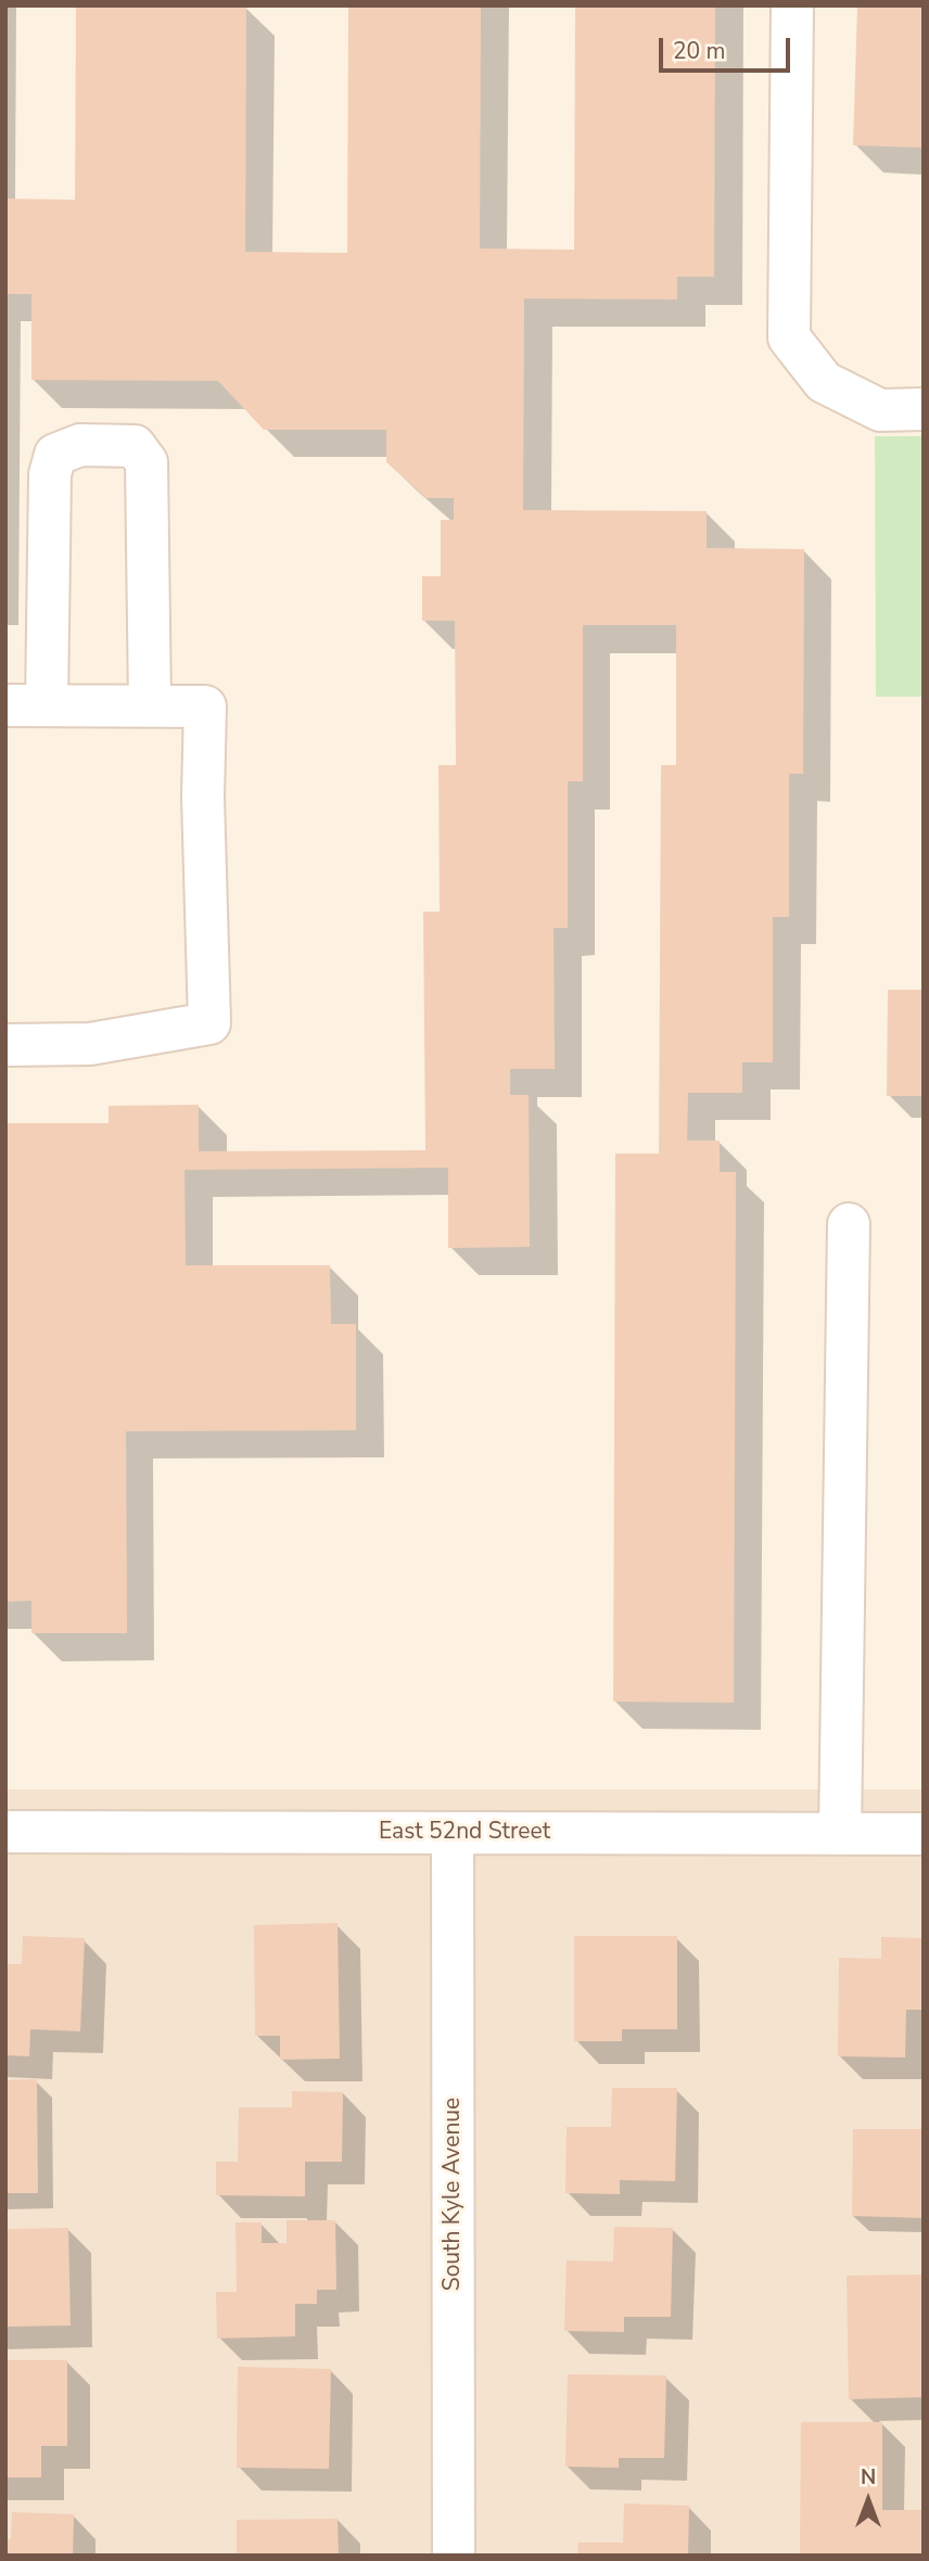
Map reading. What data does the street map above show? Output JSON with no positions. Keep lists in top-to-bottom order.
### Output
{
  "streets": {
    "street": ["East 52nd Street", "South Kyle Avenue"]
  },
  "crossings": [
    ["East 52nd Street", "South Kyle Avenue"]
  ],
  "scale_bar": "20 m",
  "north": "top"
}
